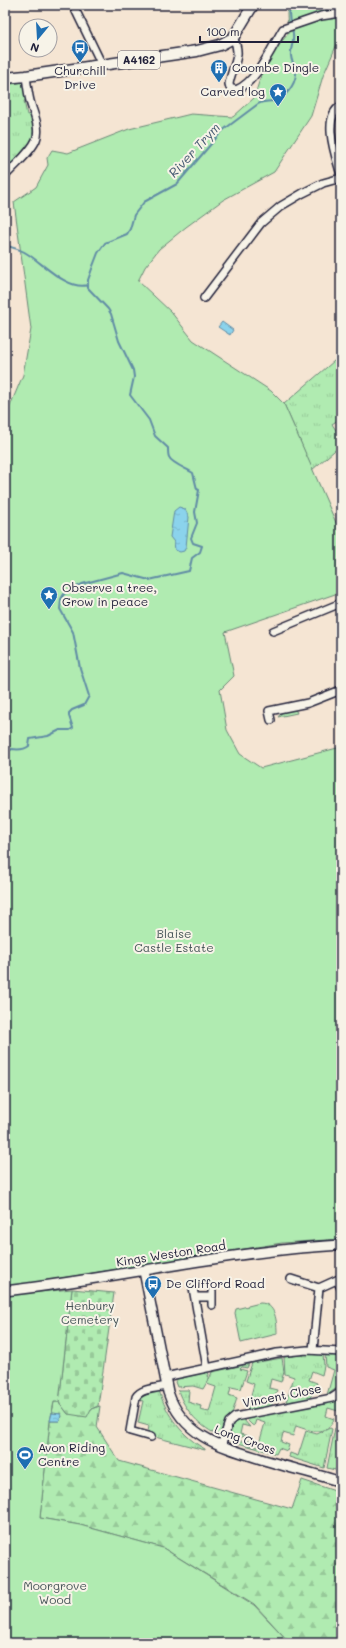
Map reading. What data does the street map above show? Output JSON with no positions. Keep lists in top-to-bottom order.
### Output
{
  "streets": {
    "main road": ["A4162", "Kings Weston Road", "Long Cross"],
    "street": ["Vincent Close"]
  },
  "crossings": [
    ["Kings Weston Road", "Long Cross"],
    ["Vincent Close", "Long Cross"]
  ],
  "water": ["River Trym"],
  "parks": ["Blaise Castle Estate", "Henbury Cemetery", "Moorgrove Wood"],
  "places": {
    "bus stop": ["Churchill Drive", "De Clifford Road"],
    "building": ["Coombe Dingle"],
    "place": ["Carved log", "Observe a tree, Grow in peace"],
    "sports": ["Avon Riding Centre"]
  },
  "scale_bar": "100 m",
  "north": "bottom"
}
